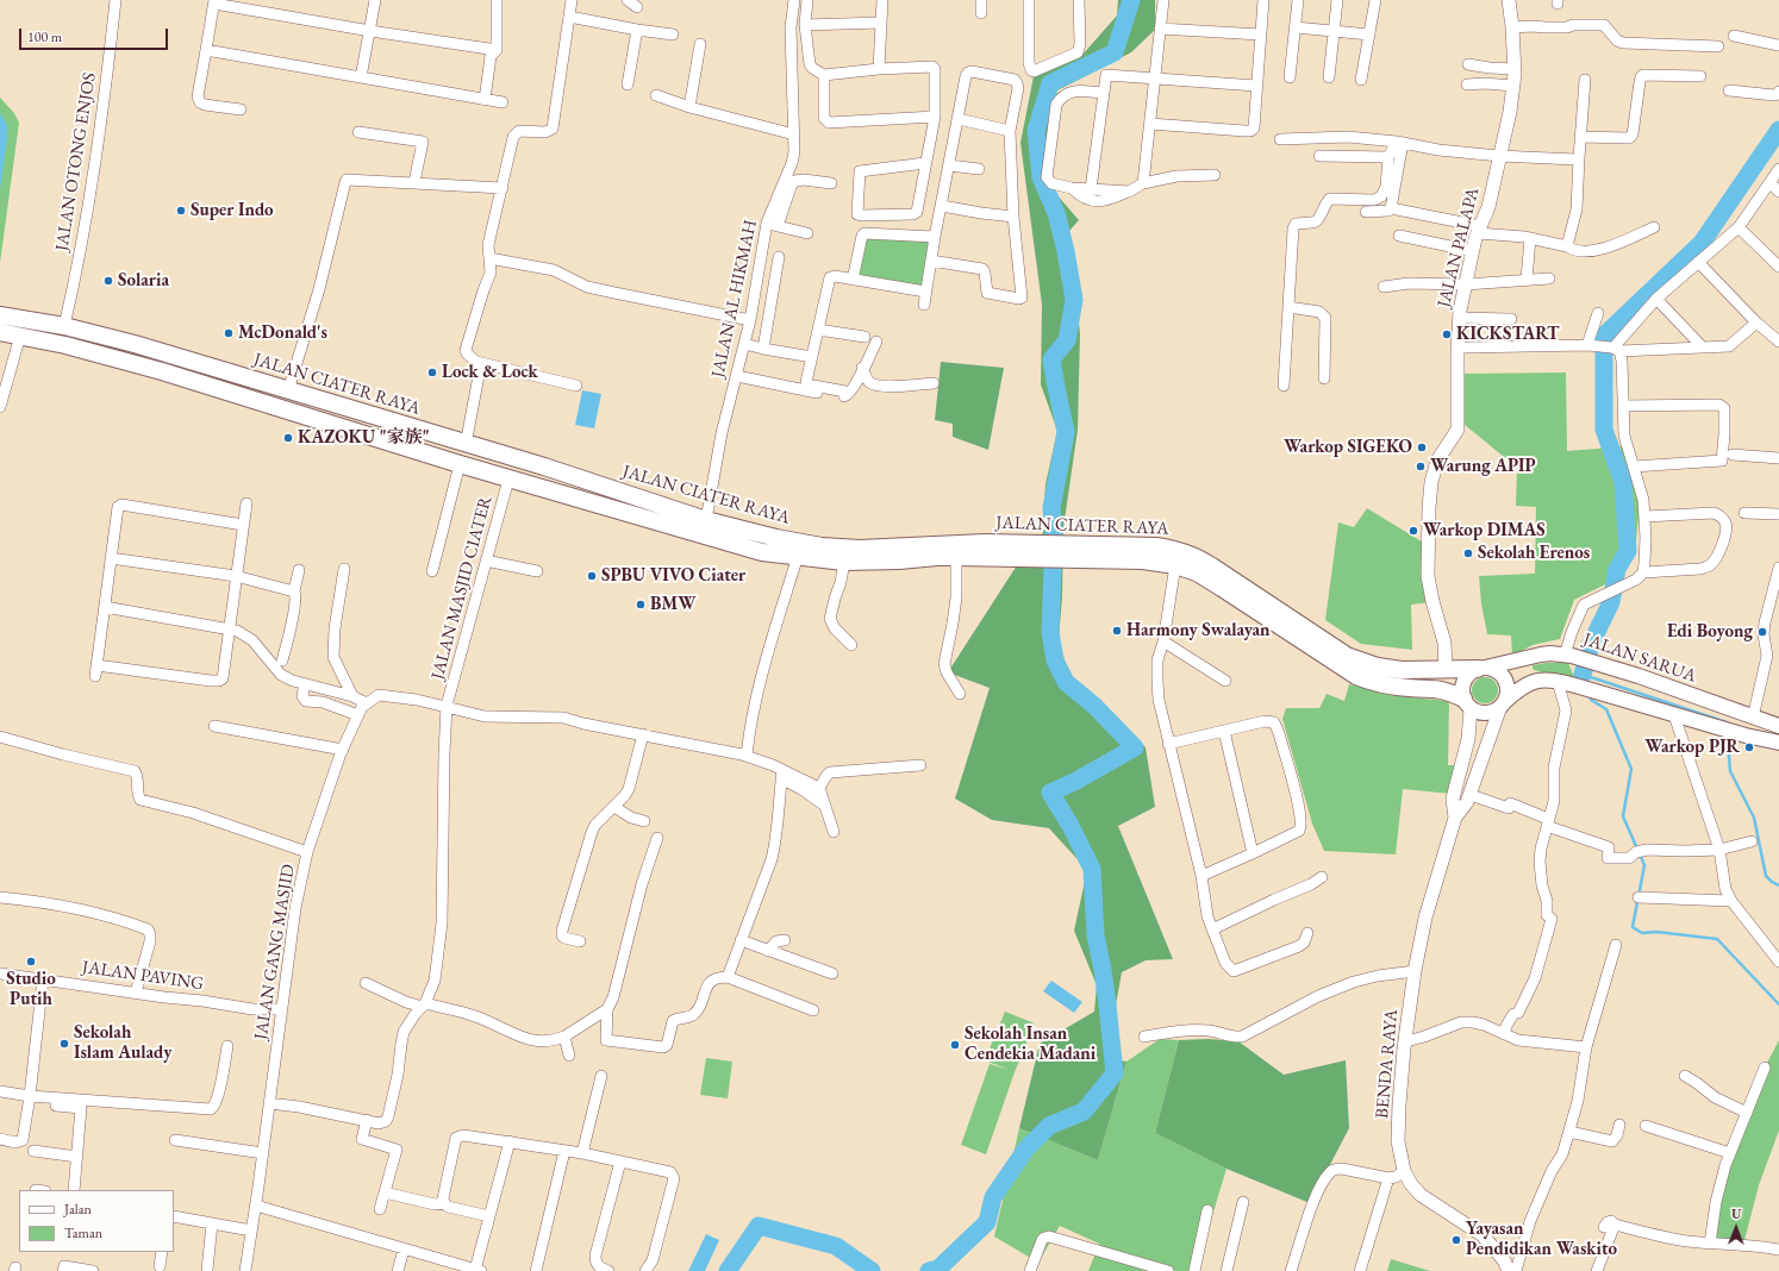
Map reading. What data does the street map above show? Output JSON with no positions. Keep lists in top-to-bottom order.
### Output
{
  "streets": {
    "main road": ["JALAN CIATER RAYA", "JALAN SARUA"],
    "street": [
      "JALAN OTONG ENJOS",
      "JALAN PALAPA",
      "JALAN AL HIKMAH",
      "JALAN MASJID CIATER",
      "JALAN GANG MASJID",
      "JALAN PAVING",
      "BENDA RAYA"
    ]
  },
  "crossings": [
    ["JALAN OTONG ENJOS", "JALAN CIATER RAYA"],
    ["JALAN PALAPA", "JALAN CIATER RAYA"],
    ["JALAN AL HIKMAH", "JALAN CIATER RAYA"],
    ["JALAN CIATER RAYA", "JALAN MASJID CIATER"],
    ["JALAN CIATER RAYA", "JALAN SARUA"],
    ["JALAN CIATER RAYA", "BENDA RAYA"],
    ["JALAN SARUA", "BENDA RAYA"],
    ["JALAN GANG MASJID", "JALAN PAVING"]
  ],
  "places": [
    "Super Indo",
    "Solaria",
    "McDonald's",
    "KICKSTART",
    "Lock & Lock",
    "KAZOKU \"家族\"",
    "Warkop SIGEKO",
    "Warung APIP",
    "Warkop DIMAS",
    "Sekolah Erenos",
    "SPBU VIVO Ciater",
    "BMW",
    "Harmony Swalayan",
    "Edi Boyong",
    "Warkop PJR",
    "Studio Putih",
    "Sekolah Islam Aulady",
    "Sekolah Insan Cendekia Madani",
    "Yayasan Pendidikan Waskito"
  ],
  "legend": ["Jalan", "Taman"],
  "scale_bar": "100 m",
  "north": "top"
}
